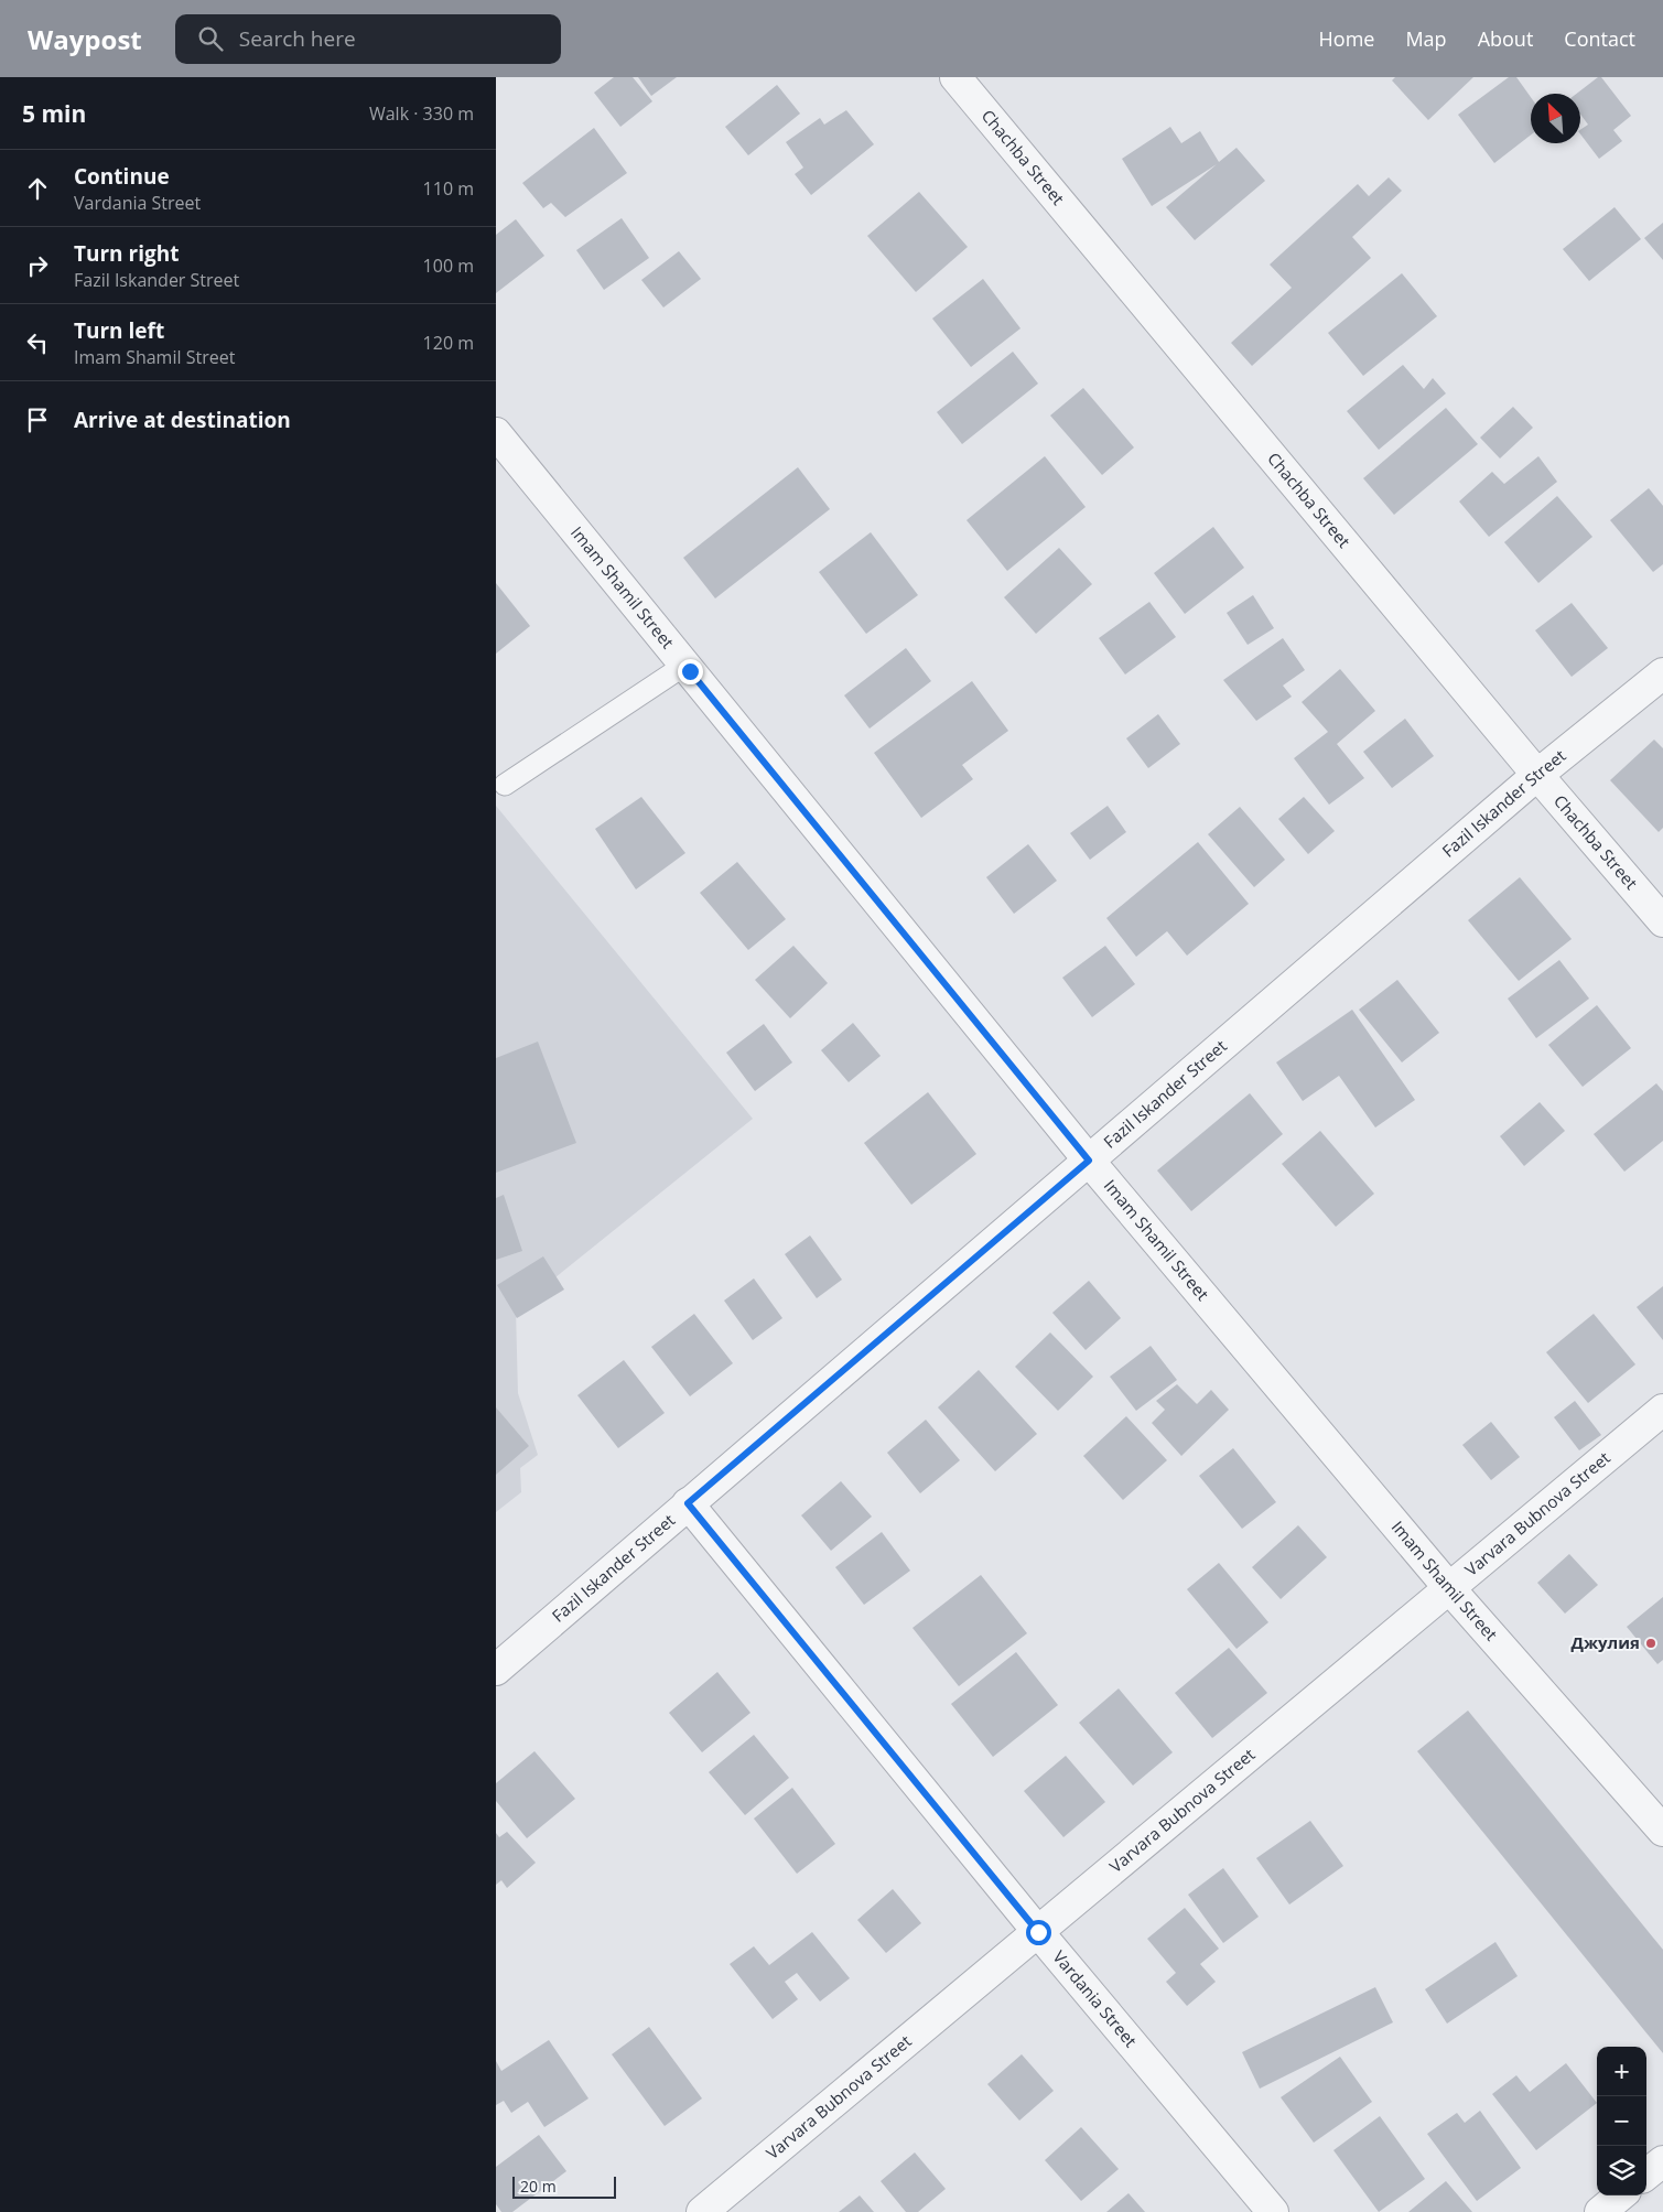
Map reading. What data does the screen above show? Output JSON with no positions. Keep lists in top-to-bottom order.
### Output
{
  "streets": {
    "street": [
      "Chachba Street",
      "Imam Shamil Street",
      "Fazil Iskander Street",
      "Varvara Bubnova Street",
      "Vardania Street"
    ]
  },
  "crossings": [
    ["Chachba Street", "Fazil Iskander Street"],
    ["Imam Shamil Street", "Fazil Iskander Street"],
    ["Imam Shamil Street", "Varvara Bubnova Street"],
    ["Fazil Iskander Street", "Vardania Street"],
    ["Varvara Bubnova Street", "Vardania Street"]
  ],
  "places": ["Джулия"],
  "scale_bar": "20 m",
  "north": "top left",
  "page": {
    "header": "Waypost",
    "search": "Search here",
    "nav": [
      "Home",
      "Map",
      "About",
      "Contact"
    ],
    "heading": ["5 min", "Walk · 330 m"],
    "list": [
      ["Continue", "Vardania Street", "110 m"],
      ["Turn right", "Fazil Iskander Street", "100 m"],
      ["Turn left", "Imam Shamil Street", "120 m"],
      "Arrive at destination"
    ],
    "map_buttons": ["+", "−"],
    "scale": "20 m"
  }
}
